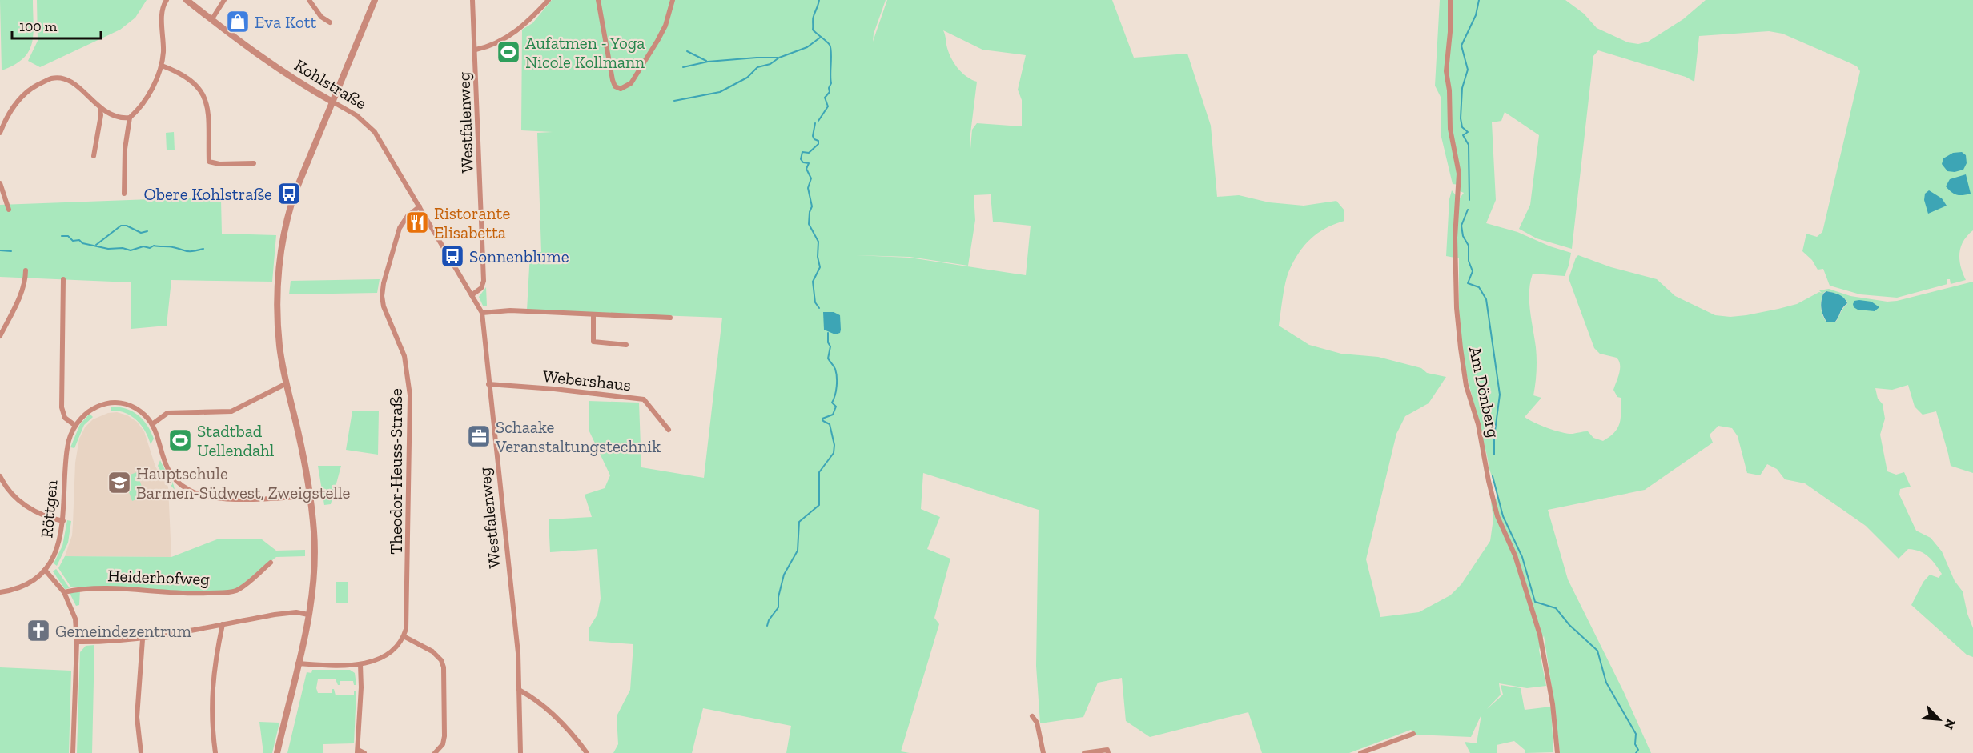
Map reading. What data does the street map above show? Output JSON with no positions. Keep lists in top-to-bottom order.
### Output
{
  "streets": {
    "street": [
      "Kohlstraße",
      "Westfalenweg",
      "Webershaus",
      "Am Dönberg",
      "Theodor-Heuss-Straße",
      "Röttgen",
      "Heiderhofweg"
    ]
  },
  "crossings": [
    ["Kohlstraße", "Westfalenweg"],
    ["Kohlstraße", "Theodor-Heuss-Straße"],
    ["Westfalenweg", "Webershaus"]
  ],
  "places": {
    "shop": ["Eva Kott"],
    "sports": ["Aufatmen - Yoga Nicole Kollmann", "Stadtbad Uellendahl"],
    "bus stop": ["Obere Kohlstraße", "Sonnenblume"],
    "restaurant": ["Ristorante Elisabetta"],
    "office": ["Schaake Veranstaltungstechnik"],
    "school or university": ["Hauptschule Barmen-Südwest, Zweigstelle"],
    "church": ["Gemeindezentrum"]
  },
  "scale_bar": "100 m",
  "north": "bottom right"
}
